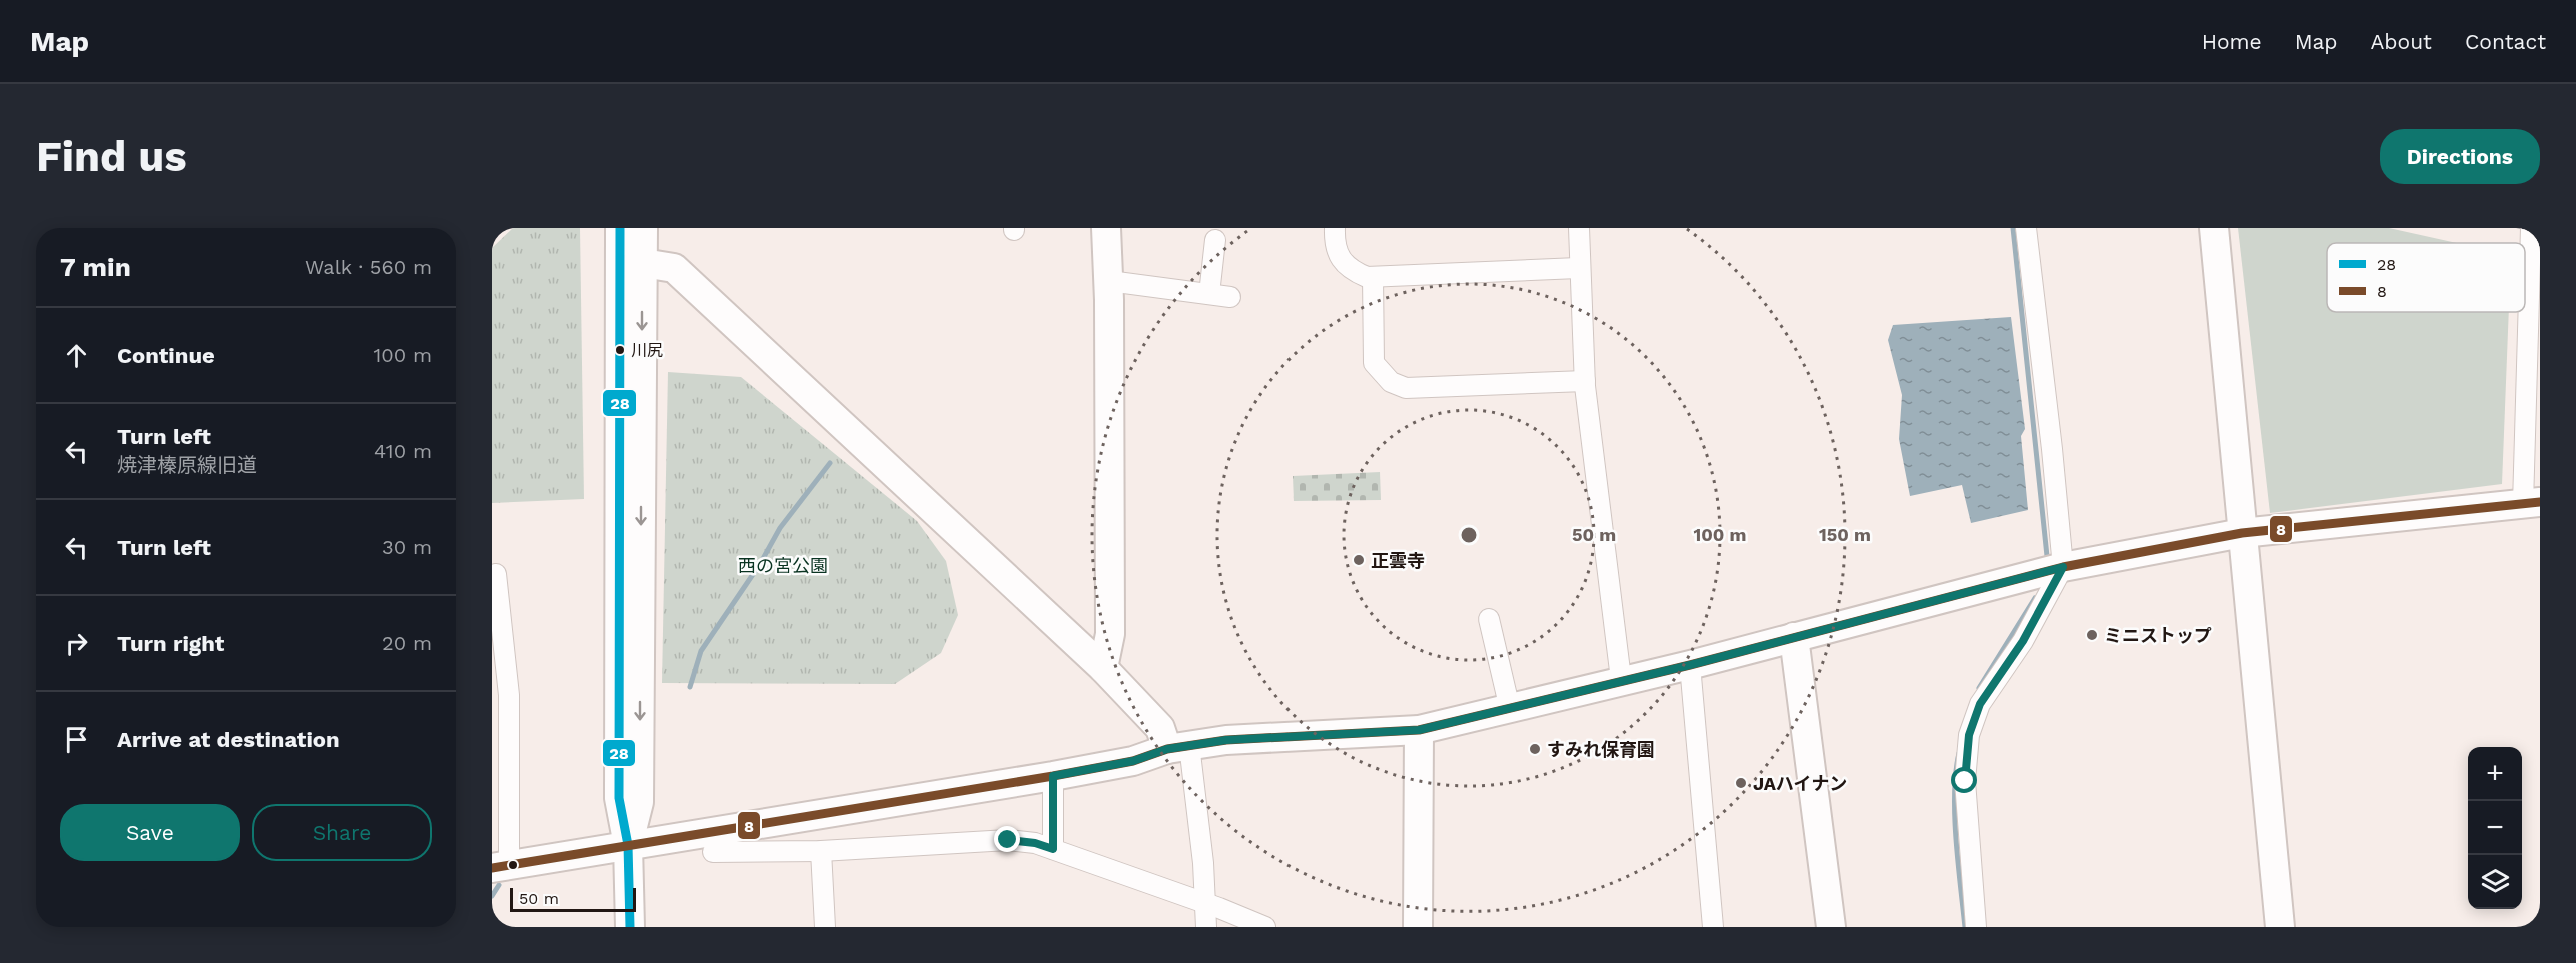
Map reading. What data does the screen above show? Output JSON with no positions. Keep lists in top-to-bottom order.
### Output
{
  "parks": ["西の宮公園"],
  "places": [
    "川尻",
    "正雲寺",
    "ミニストップ",
    "すみれ保育園",
    "JAハイナン"
  ],
  "lines": ["transit line 28", "transit line 8"],
  "legend": ["28", "8"],
  "scale_bar": "50 m",
  "page": {
    "header": "Map",
    "nav": [
      "Home",
      "Map",
      "About",
      "Contact"
    ],
    "buttons": [
      "Directions",
      ["Save", "Share"]
    ],
    "title": "Find us",
    "heading": ["7 min", "Walk · 560 m"],
    "list": [
      ["Continue", "100 m"],
      ["Turn left", "焼津榛原線旧道", "410 m"],
      ["Turn left", "30 m"],
      ["Turn right", "20 m"],
      "Arrive at destination"
    ],
    "map_buttons": ["+", "−"],
    "scale": "50 m"
  },
  "rings": ["50 m", "100 m", "150 m"]
}
